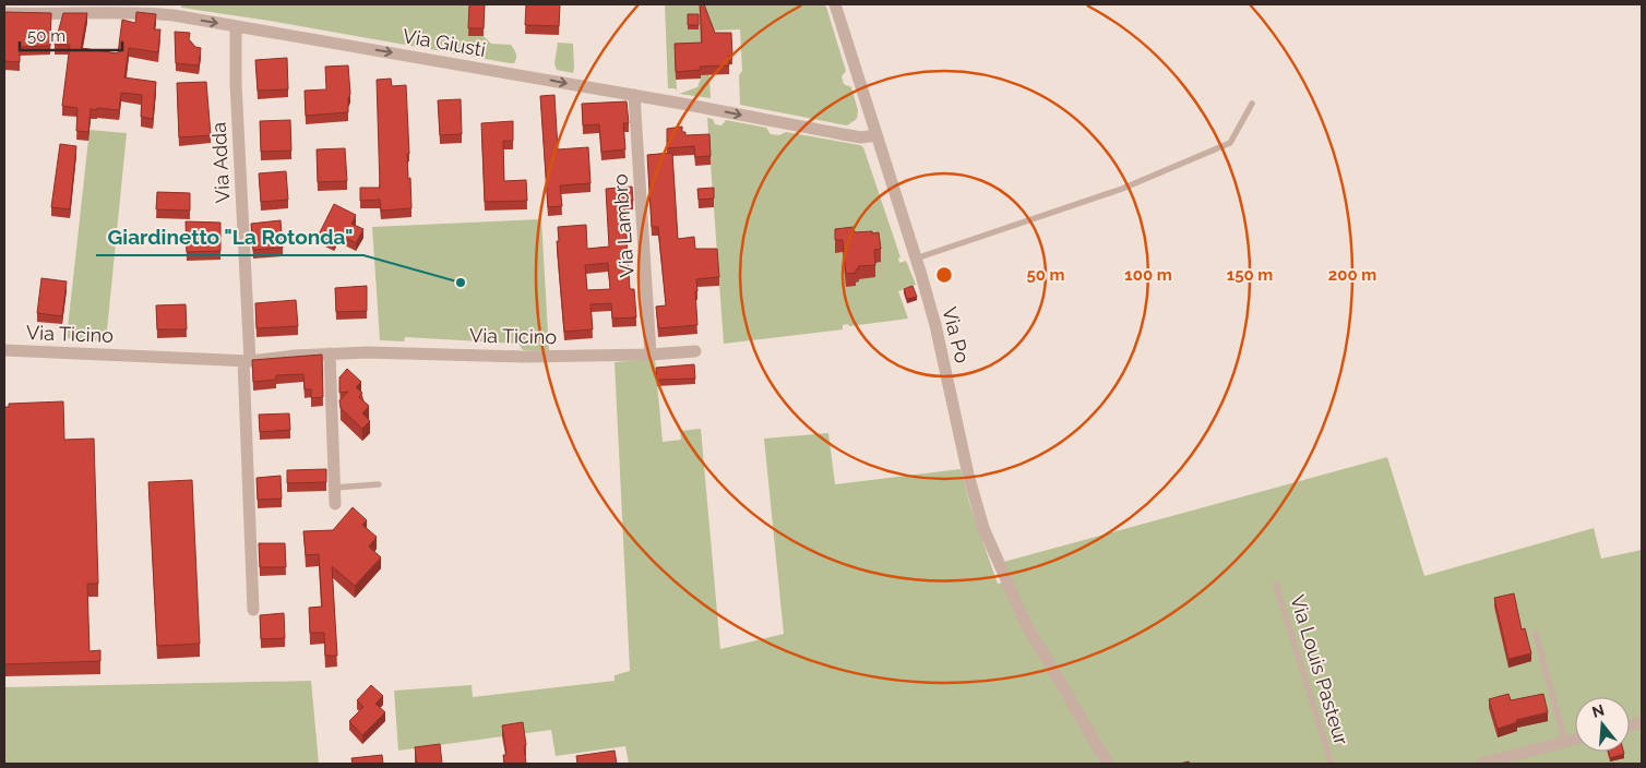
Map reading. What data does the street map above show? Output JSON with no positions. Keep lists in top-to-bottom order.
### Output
{
  "streets": {
    "street": [
      "Via Giusti",
      "Via Adda",
      "Via Lambro",
      "Via Ticino",
      "Via Po"
    ],
    "lane": ["Via Louis Pasteur"]
  },
  "crossings": [
    ["Via Giusti", "Via Adda"],
    ["Via Giusti", "Via Lambro"],
    ["Via Giusti", "Via Po"],
    ["Via Adda", "Via Ticino"],
    ["Via Lambro", "Via Ticino"]
  ],
  "one_way": ["Via Giusti"],
  "places": ["Giardinetto \"La Rotonda\""],
  "scale_bar": "50 m",
  "north": "top",
  "rings": [
    "50 m",
    "100 m",
    "150 m",
    "200 m"
  ]
}
